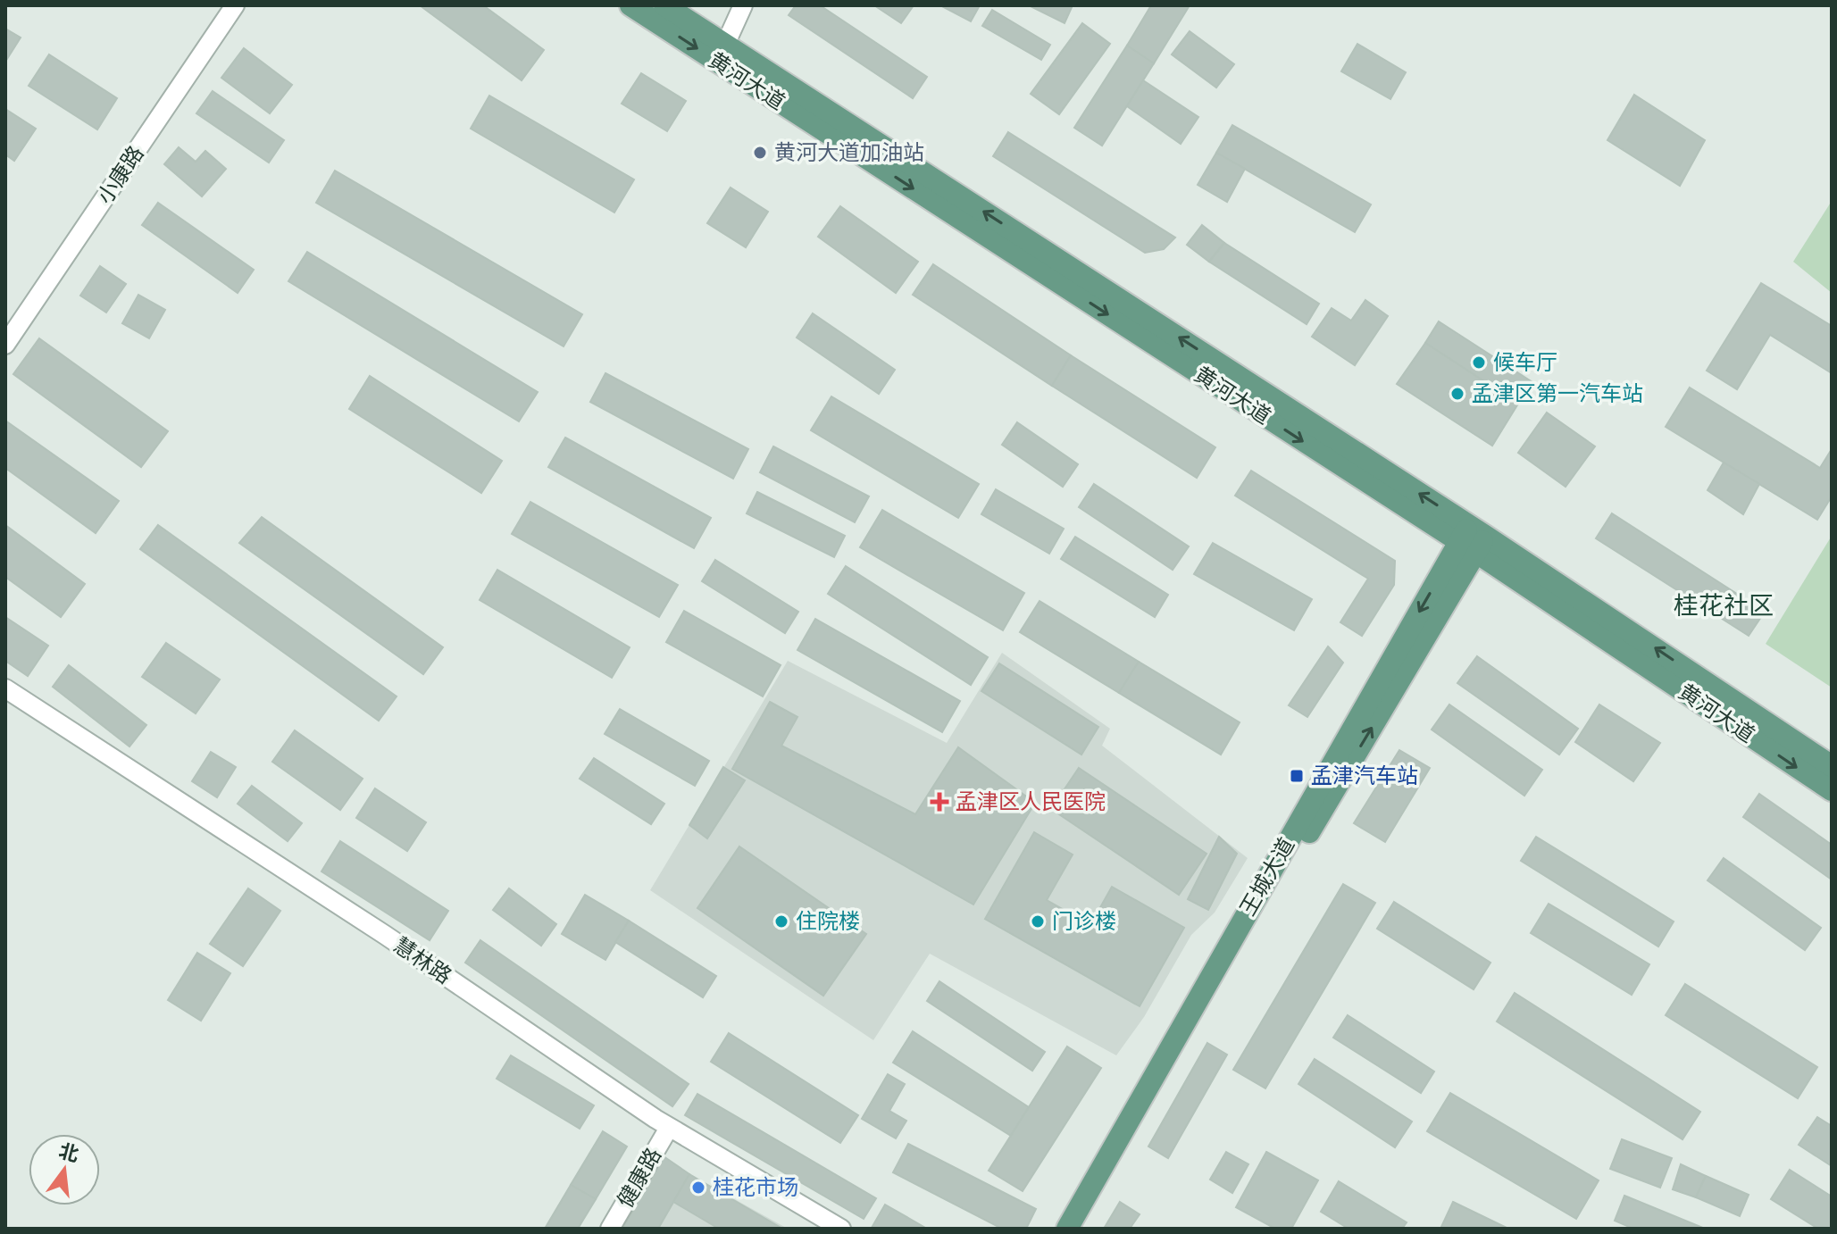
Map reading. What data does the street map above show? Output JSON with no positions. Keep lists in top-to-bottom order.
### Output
{
  "streets": {
    "main road": ["黄河大道", "王城大道"],
    "street": ["小康路", "慧林路", "健康路"]
  },
  "crossings": [
    ["黄河大道", "王城大道"],
    ["慧林路", "健康路"]
  ],
  "districts": ["桂花社区"],
  "places": {
    "other": [
      "黄河大道加油站",
      "候车厅",
      "孟津区第一汽车站",
      "住院楼",
      "门诊楼",
      "桂花市场"
    ],
    "transit": ["孟津汽车站"],
    "health": ["孟津区人民医院"]
  },
  "north": "top"
}
